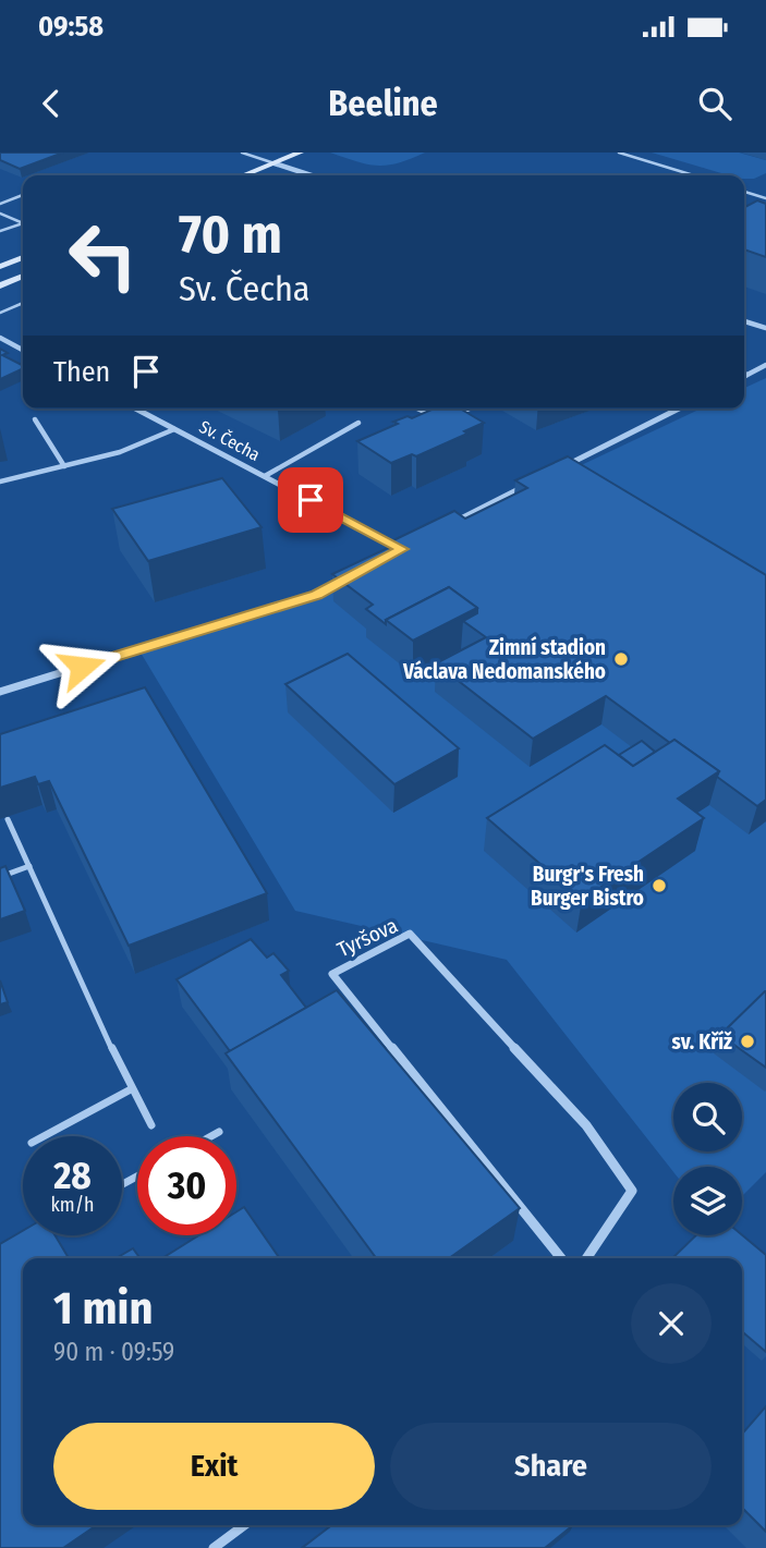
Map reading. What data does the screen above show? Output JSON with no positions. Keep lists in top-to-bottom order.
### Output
{
  "streets": {
    "street": ["Sv. Čecha", "Tyršova"]
  },
  "places": ["Zimní stadion Václava Nedomanského", "Burgr's Fresh Burger Bistro", "sv. Kříž"],
  "page": {
    "status": "09:58",
    "header": "Beeline",
    "turn": ["70 m", "Sv. Čecha"],
    "then": "Then",
    "speed": "28 km/h",
    "limit": "30",
    "heading": ["1 min", "90 m · 09:59"],
    "buttons": ["Exit", "Share"]
  }
}
